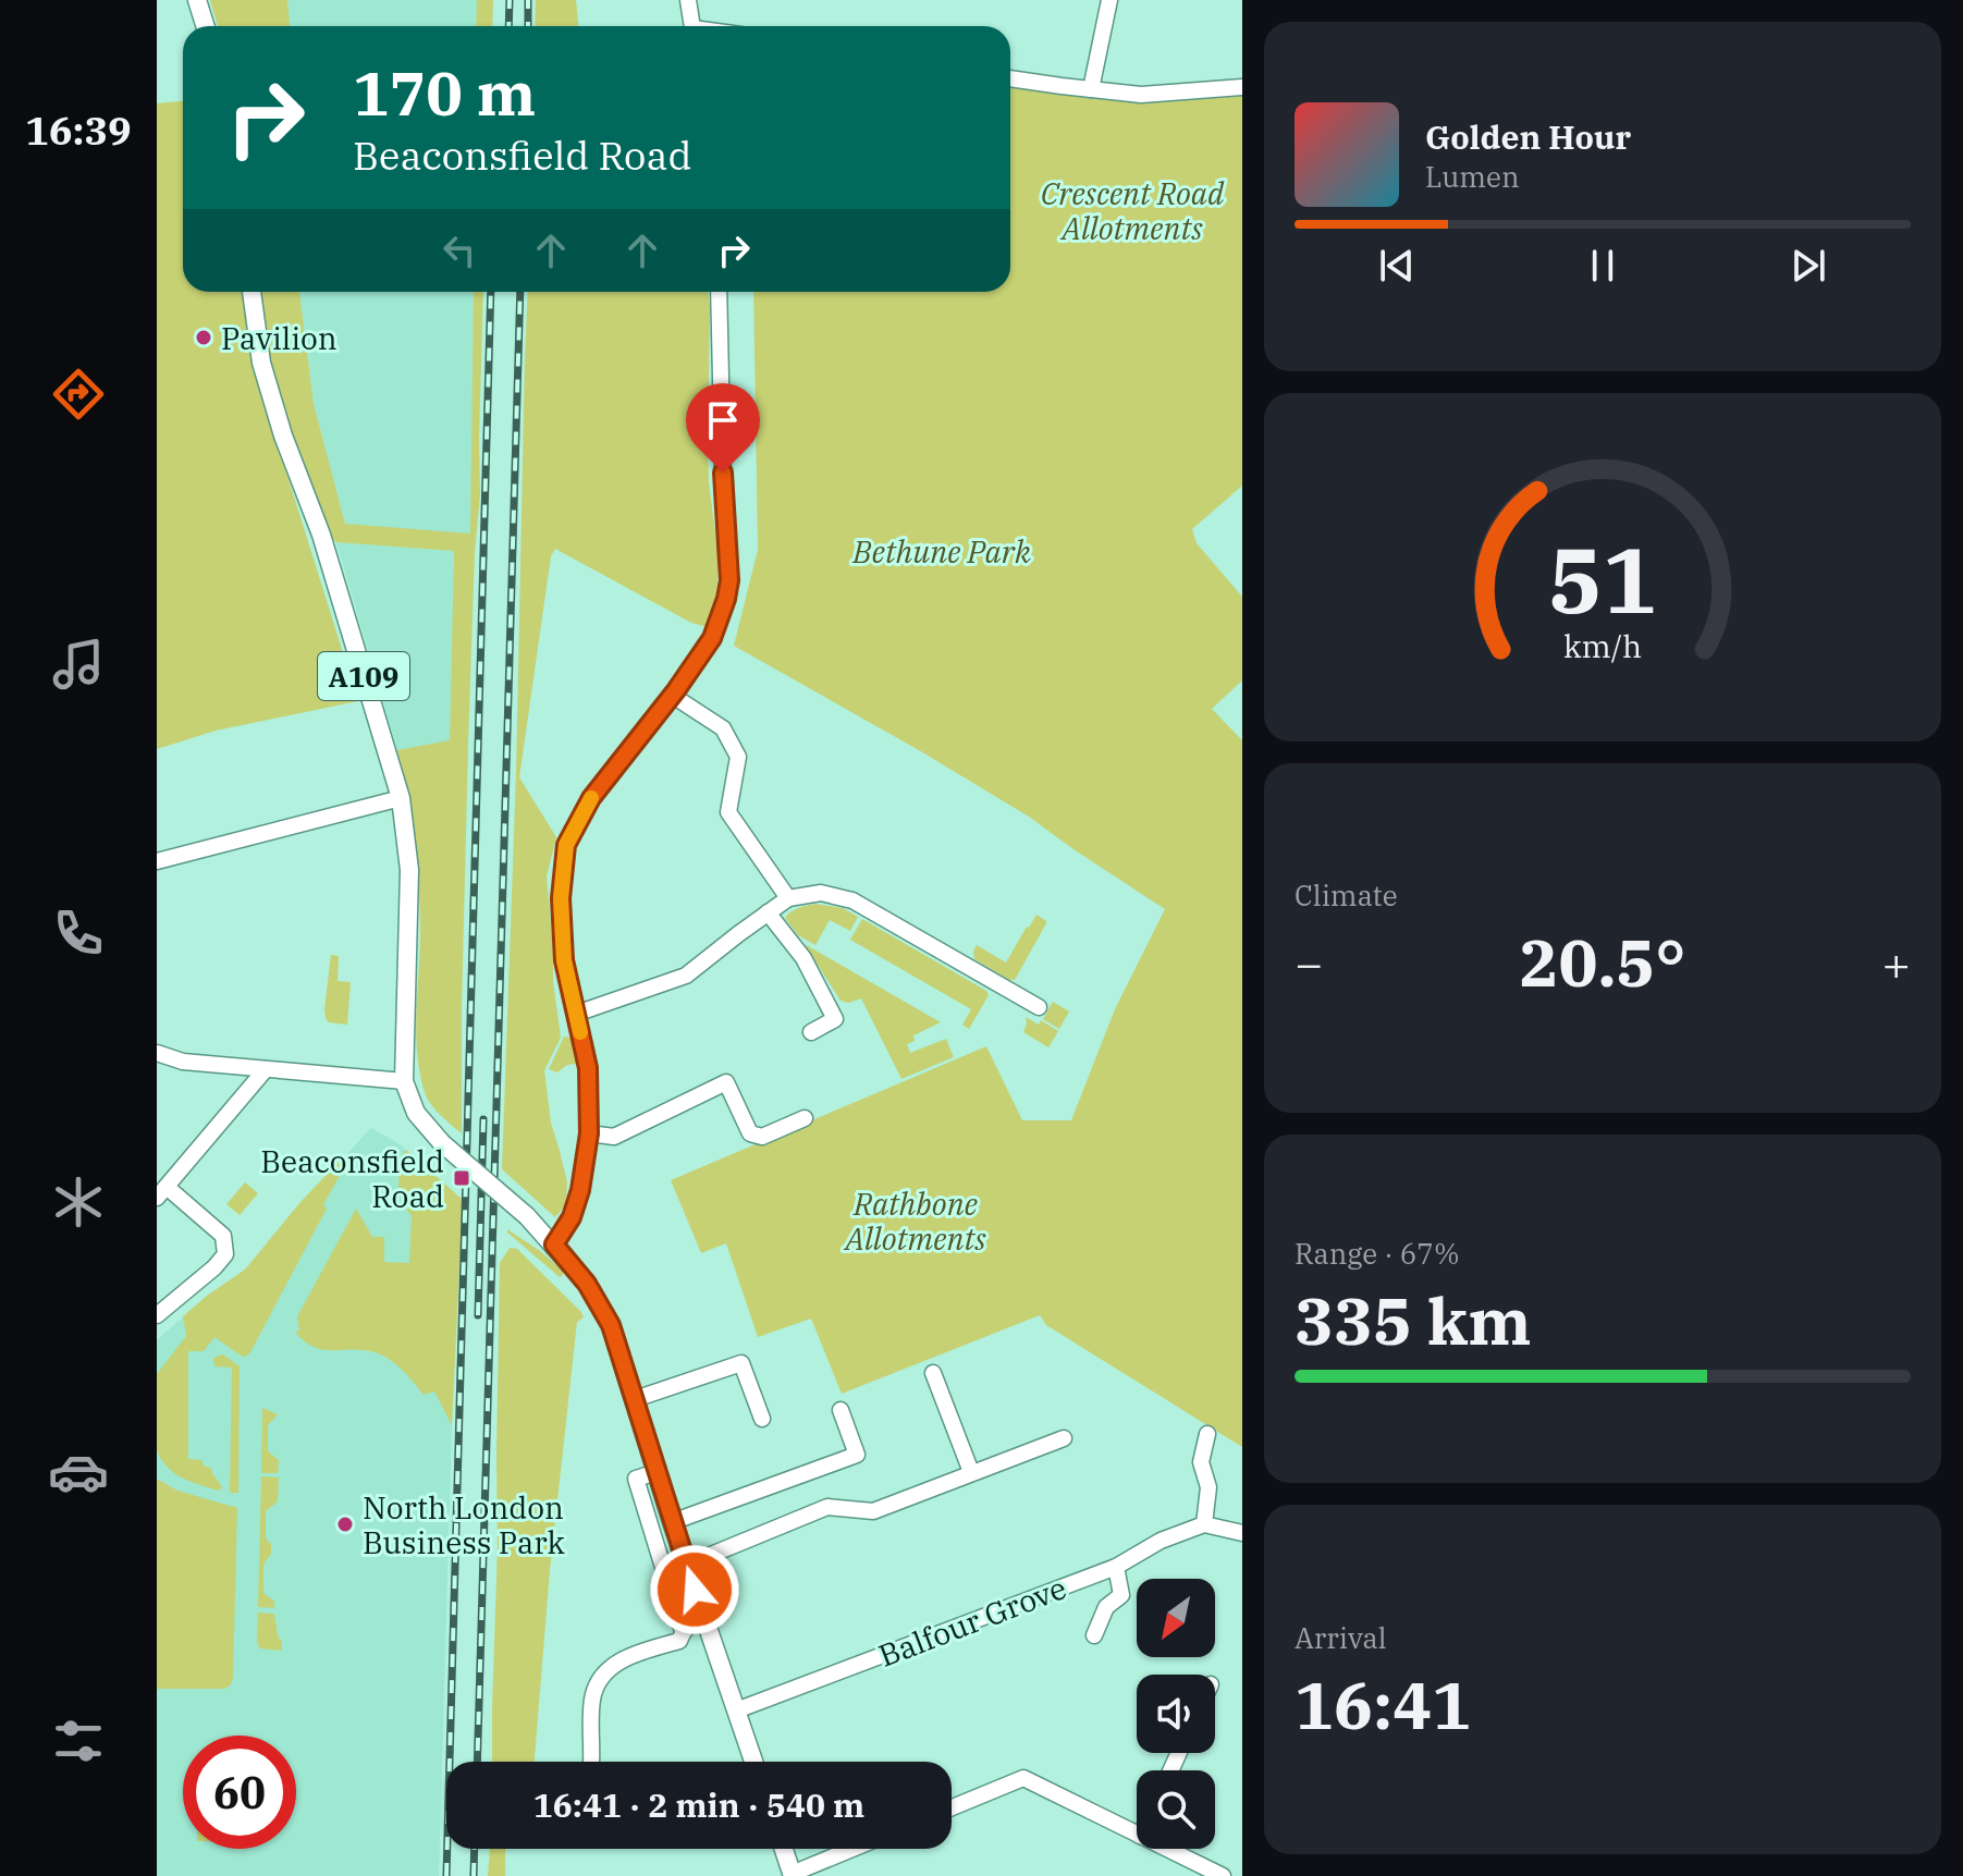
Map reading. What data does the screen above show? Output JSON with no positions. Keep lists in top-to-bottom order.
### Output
{
  "streets": {
    "main road": ["A109"],
    "street": ["Balfour Grove"]
  },
  "crossings": [
    ["A109", "Balfour Grove"]
  ],
  "parks": ["Crescent Road Allotments", "Bethune Park", "Rathbone Allotments"],
  "places": {
    "other": ["Pavilion", "North London Business Park"],
    "transit": ["Beaconsfield Road"]
  },
  "north": "bottom left",
  "page": {
    "tabs": "16:39",
    "turn": ["170 m", "Beaconsfield Road"],
    "song": ["Golden Hour", "Lumen"],
    "tile": [
      "Climate",
      ["Range · 67%", "335 km"],
      ["Arrival", "16:41"]
    ],
    "heat": ["−", "20.5°", "+"],
    "limit": "60",
    "trip": "16:41 · 2 min · 540 m",
    "gauge": ["51", "km/h"]
  }
}
